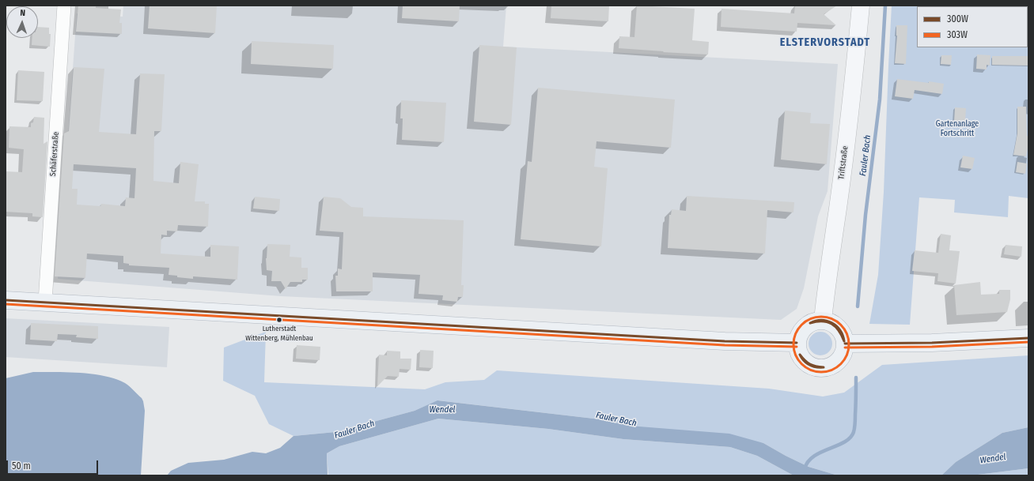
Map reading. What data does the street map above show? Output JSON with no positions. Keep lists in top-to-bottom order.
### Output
{
  "streets": {
    "main road": ["Triftstraße"],
    "street": ["Schäferstraße"]
  },
  "districts": ["ELSTERVORSTADT"],
  "water": ["Fauler Bach", "Wendel"],
  "parks": ["Gartenanlage Fortschritt"],
  "places": ["Lutherstadt Wittenberg, Mühlenbau"],
  "lines": ["transit line 300W", "transit line 303W"],
  "legend": ["300W", "303W"],
  "scale_bar": "50 m",
  "north": "top"
}
